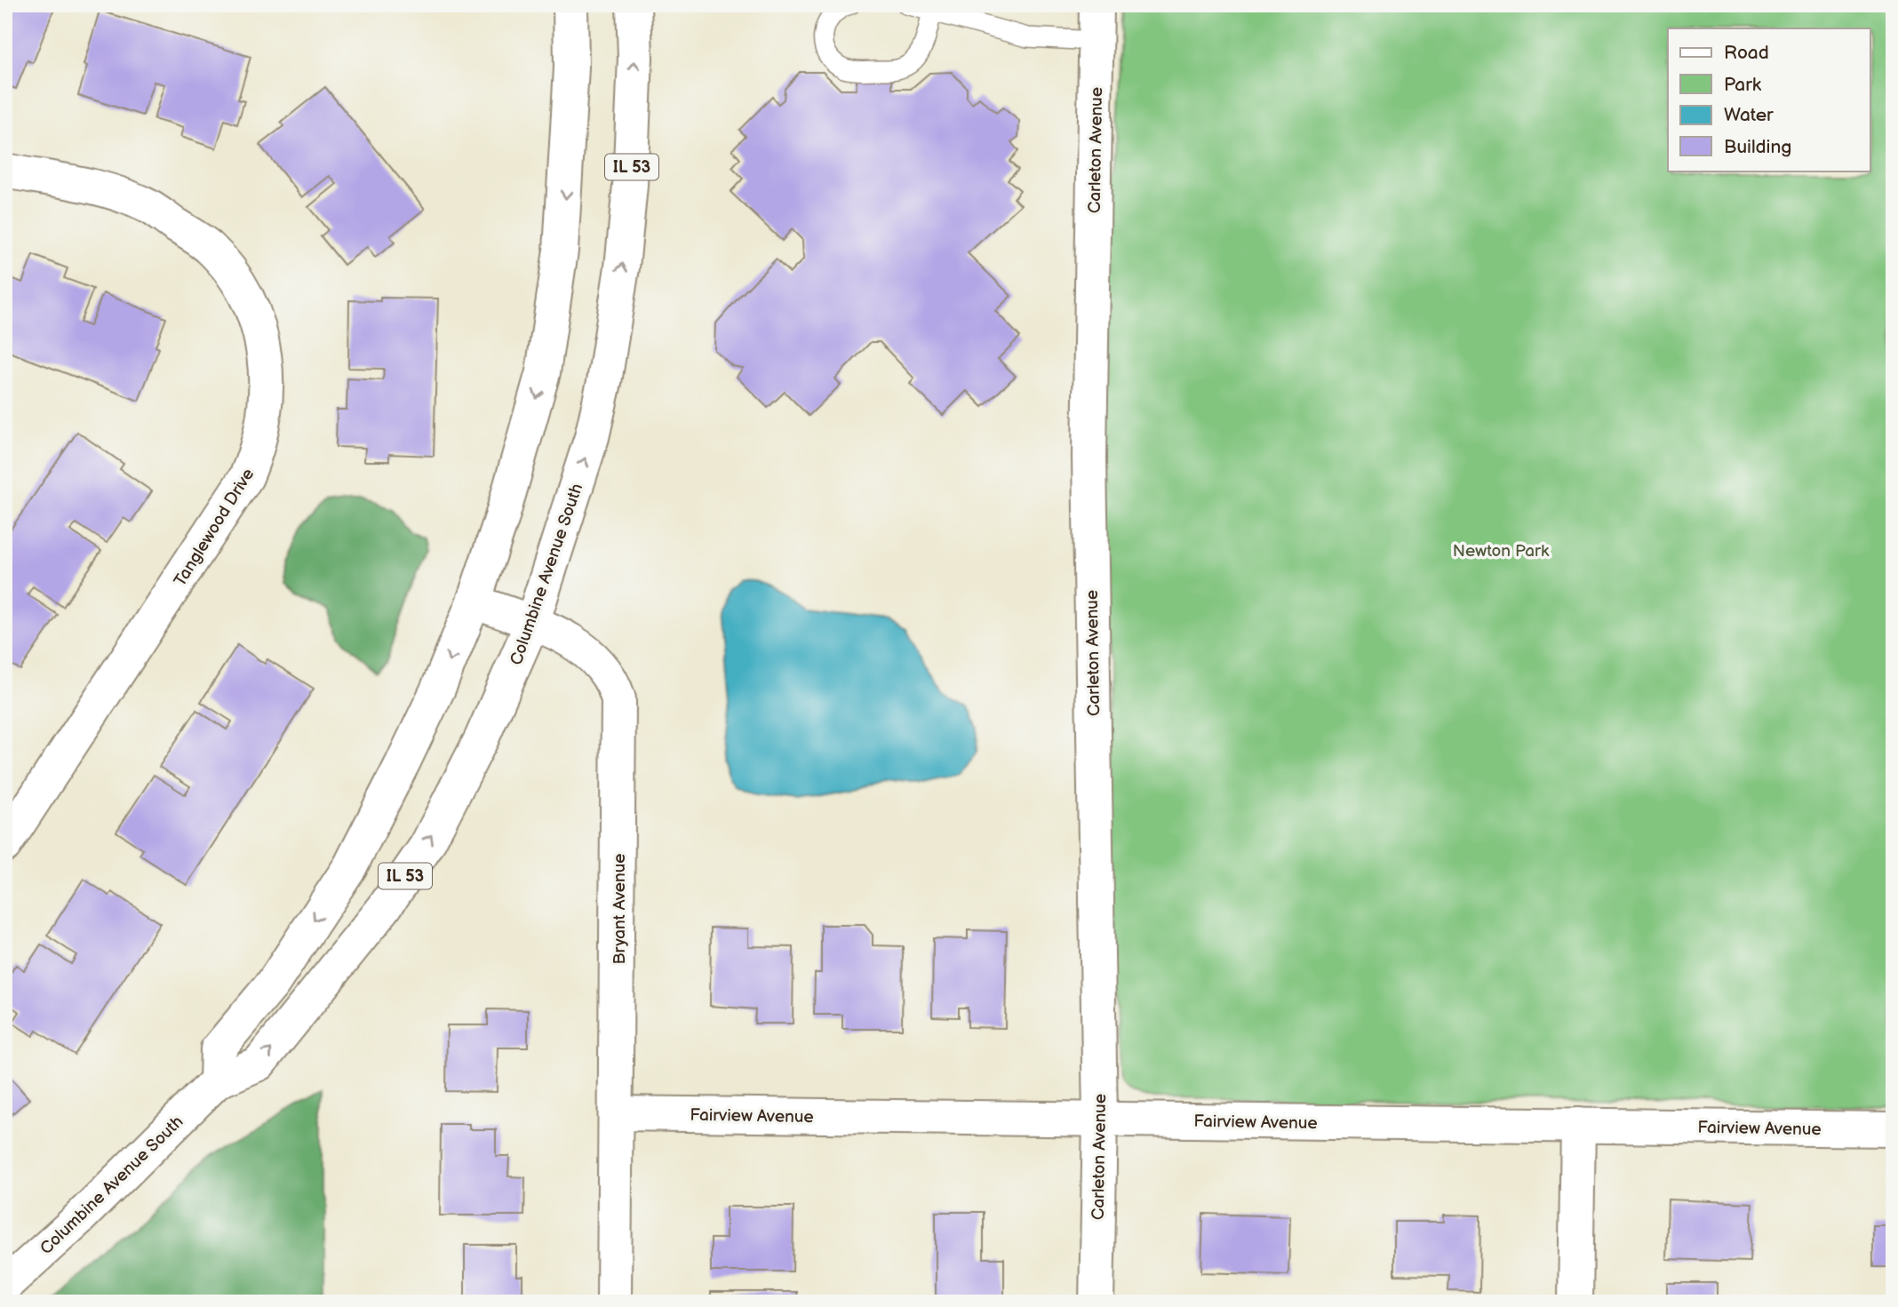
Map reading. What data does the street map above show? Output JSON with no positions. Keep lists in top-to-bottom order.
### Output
{
  "streets": {
    "street": [
      "Carleton Avenue",
      "IL 53",
      "Tanglewood Drive",
      "Columbine Avenue South",
      "Bryant Avenue",
      "Fairview Avenue"
    ]
  },
  "crossings": [
    ["Carleton Avenue", "Fairview Avenue"],
    ["Columbine Avenue South", "Bryant Avenue"],
    ["Bryant Avenue", "Fairview Avenue"]
  ],
  "parks": ["Newton Park"],
  "legend": [
    "Road",
    "Park",
    "Water",
    "Building"
  ]
}
